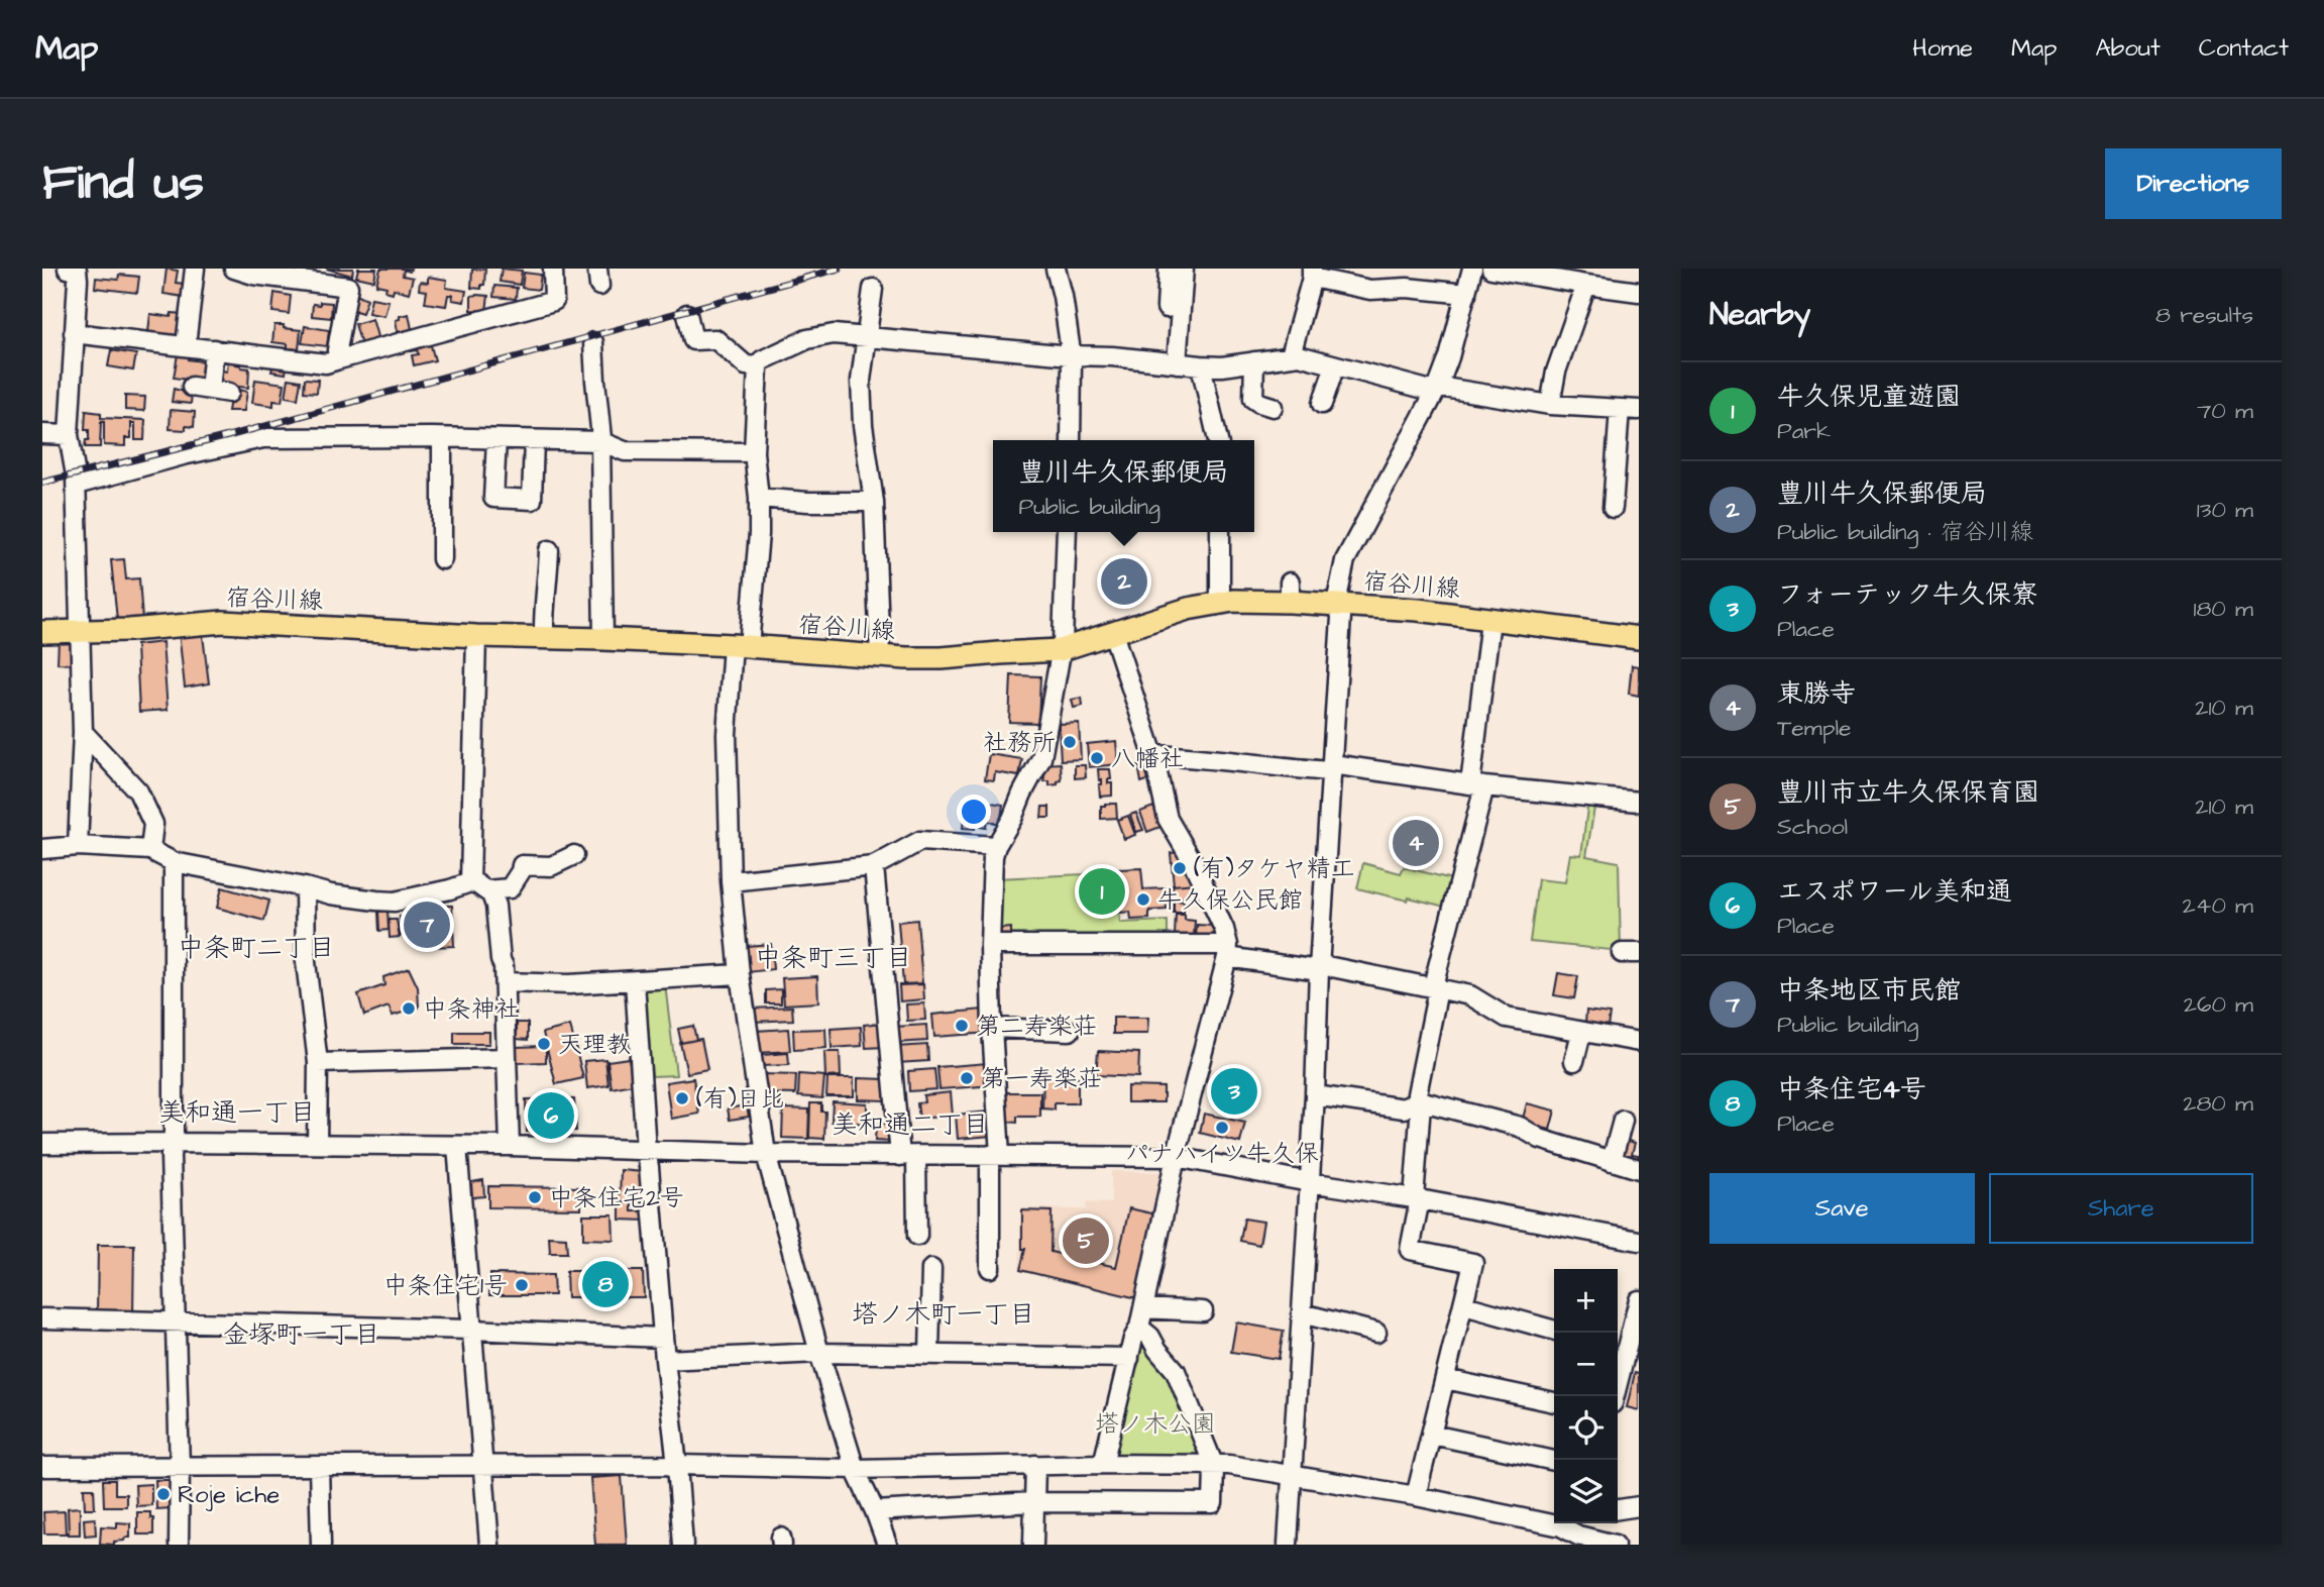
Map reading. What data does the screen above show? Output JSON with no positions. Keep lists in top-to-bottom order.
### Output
{
  "streets": {
    "main road": ["宿谷川線"]
  },
  "districts": [
    "中条町二丁目",
    "中条町三丁目",
    "美和通一丁目",
    "美和通二丁目",
    "塔ノ木町一丁目",
    "金塚町一丁目"
  ],
  "parks": ["塔ノ木公園"],
  "places": [
    "社務所",
    "八幡社",
    "(有)タケヤ精工",
    "牛久保公民館",
    "中条神社",
    "第二寿楽荘",
    "天理教",
    "第一寿楽荘",
    "(有)日比",
    "パナハイツ牛久保",
    "中条住宅2号",
    "中条住宅1号",
    "Roje iche"
  ],
  "page": {
    "header": "Map",
    "nav": [
      "Home",
      "Map",
      "About",
      "Contact"
    ],
    "buttons": [
      "Directions",
      ["Save", "Share"]
    ],
    "title": "Find us",
    "heading": ["Nearby", "8 results"],
    "list": [
      {
        "mark": "1",
        "name": "牛久保児童遊園",
        "note": "Park",
        "value": "70 m"
      },
      {
        "mark": "2",
        "name": "豊川牛久保郵便局",
        "note": "Public building · 宿谷川線",
        "value": "130 m"
      },
      {
        "mark": "3",
        "name": "フォーテック牛久保寮",
        "note": "Place",
        "value": "180 m"
      },
      {
        "mark": "4",
        "name": "東勝寺",
        "note": "Temple",
        "value": "210 m"
      },
      {
        "mark": "5",
        "name": "豊川市立牛久保保育園",
        "note": "School",
        "value": "210 m"
      },
      {
        "mark": "6",
        "name": "エスポワール美和通",
        "note": "Place",
        "value": "240 m"
      },
      {
        "mark": "7",
        "name": "中条地区市民館",
        "note": "Public building",
        "value": "260 m"
      },
      {
        "mark": "8",
        "name": "中条住宅4号",
        "note": "Place",
        "value": "280 m"
      }
    ],
    "popup": ["豊川牛久保郵便局", "Public building"],
    "pins": [
      "2",
      "4",
      "1",
      "7",
      "3",
      "6",
      "5",
      "8"
    ],
    "map_buttons": ["+", "−"]
  }
}
